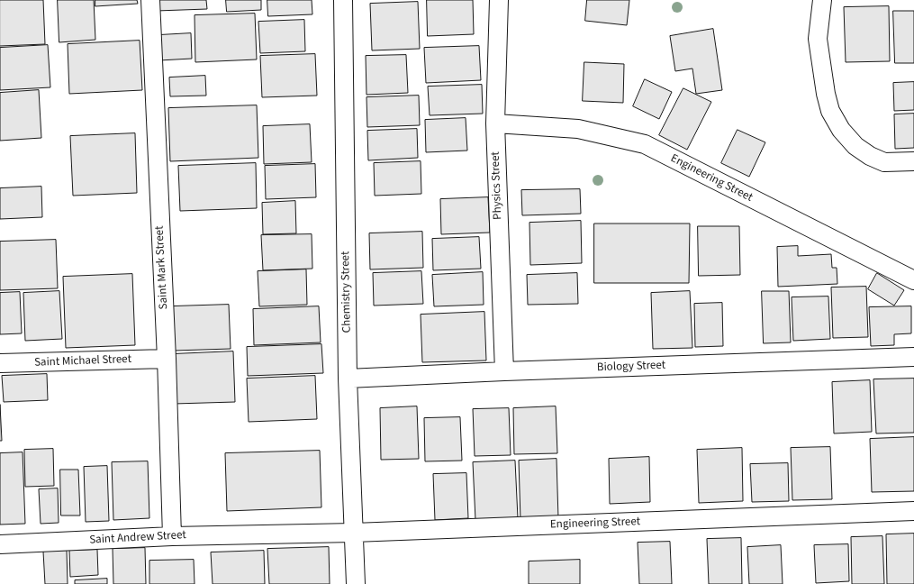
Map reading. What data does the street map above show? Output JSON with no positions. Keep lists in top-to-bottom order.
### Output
{
  "streets": {
    "street": [
      "Engineering Street",
      "Physics Street",
      "Saint Mark Street",
      "Chemistry Street",
      "Saint Michael Street",
      "Biology Street",
      "Saint Andrew Street"
    ]
  },
  "crossings": [
    ["Engineering Street", "Physics Street"],
    ["Engineering Street", "Chemistry Street"],
    ["Engineering Street", "Saint Andrew Street"],
    ["Physics Street", "Biology Street"],
    ["Saint Mark Street", "Saint Michael Street"],
    ["Saint Mark Street", "Saint Andrew Street"],
    ["Chemistry Street", "Biology Street"]
  ]
}
